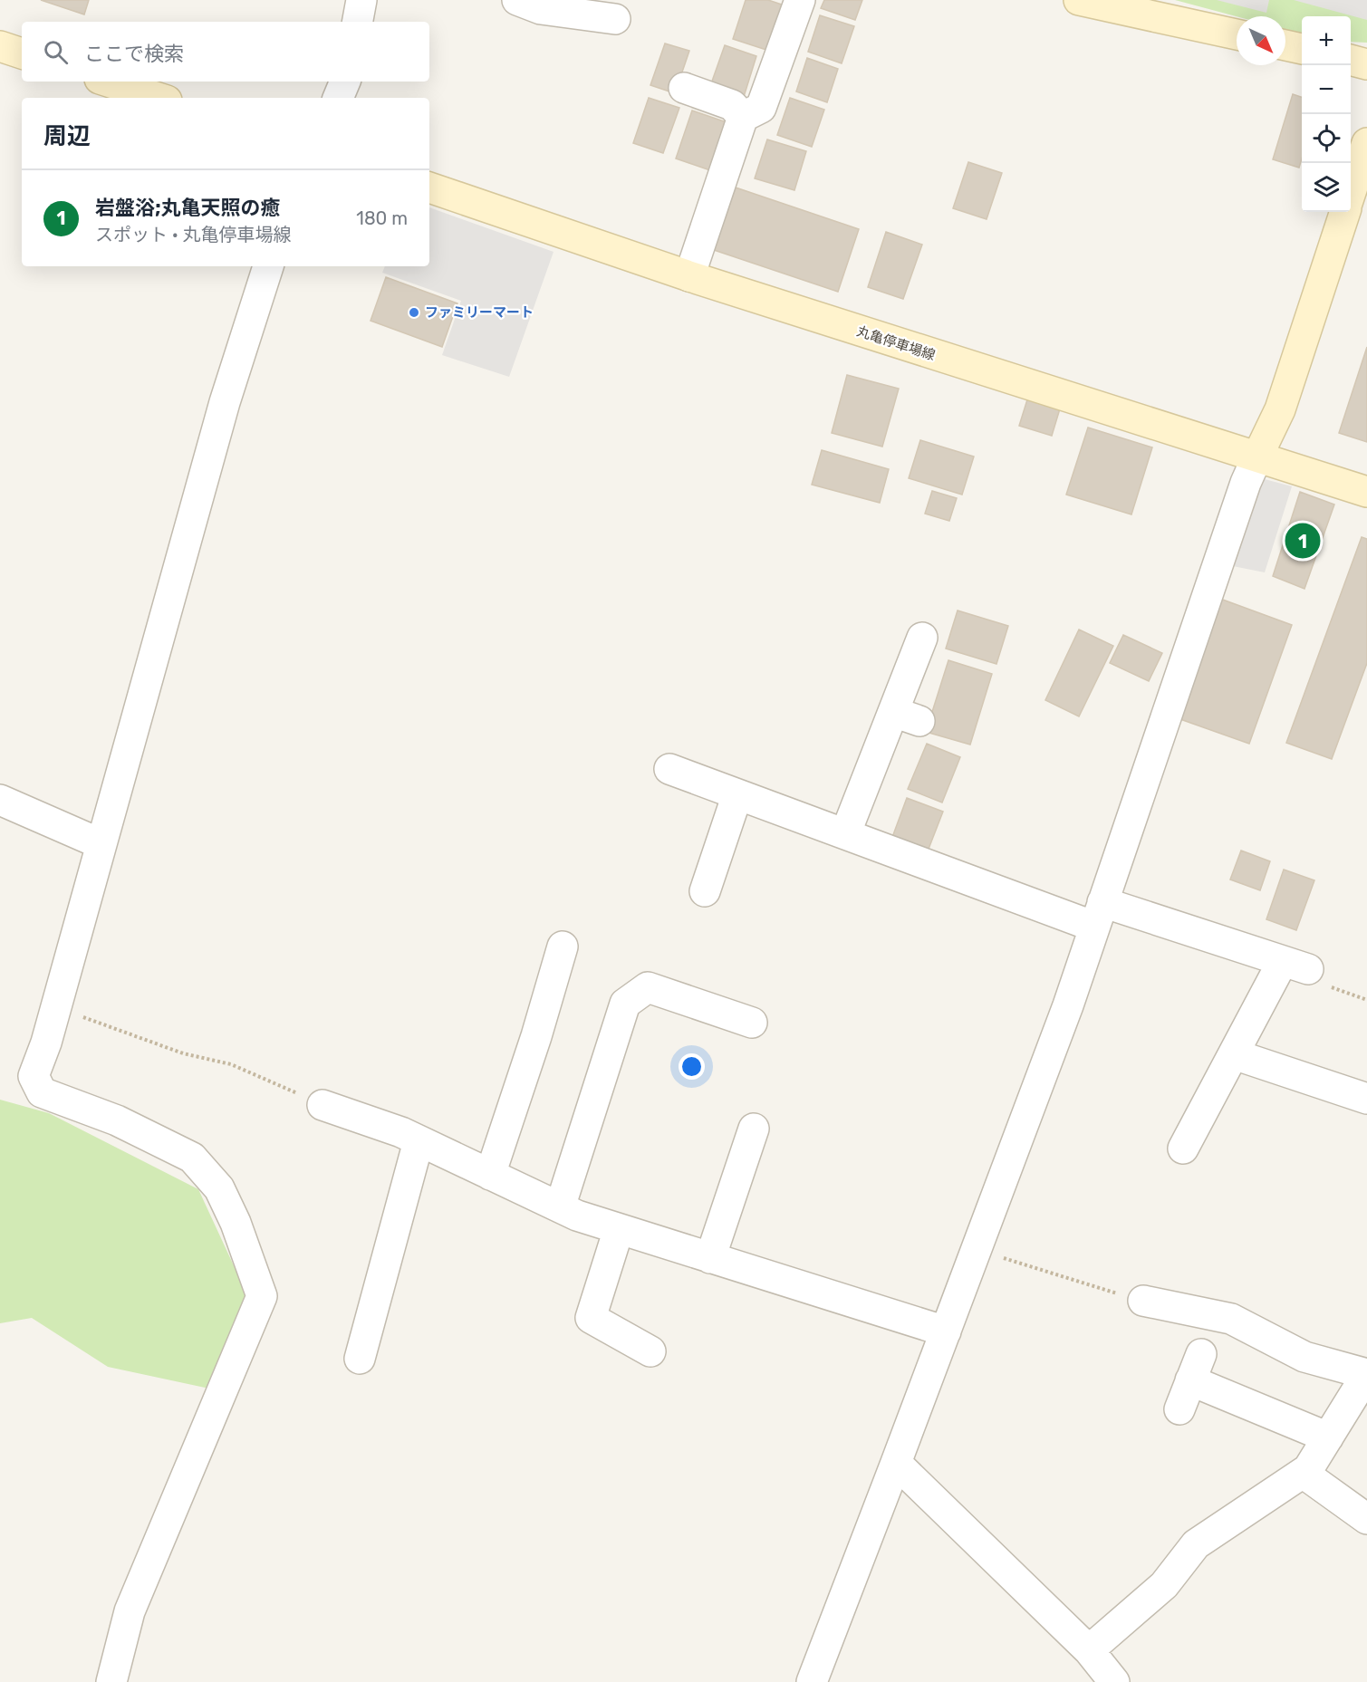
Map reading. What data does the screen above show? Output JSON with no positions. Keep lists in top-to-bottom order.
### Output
{
  "streets": {
    "main road": ["丸亀停車場線"]
  },
  "places": ["ファミリーマート"],
  "north": "bottom right",
  "page": {
    "map_buttons": ["+", "−"],
    "search": "ここで検索",
    "heading": "周辺",
    "list": [
      {
        "mark": "1",
        "name": "岩盤浴;丸亀天照の癒",
        "note": "スポット · 丸亀停車場線",
        "value": "180 m"
      }
    ],
    "pins": "1"
  }
}
